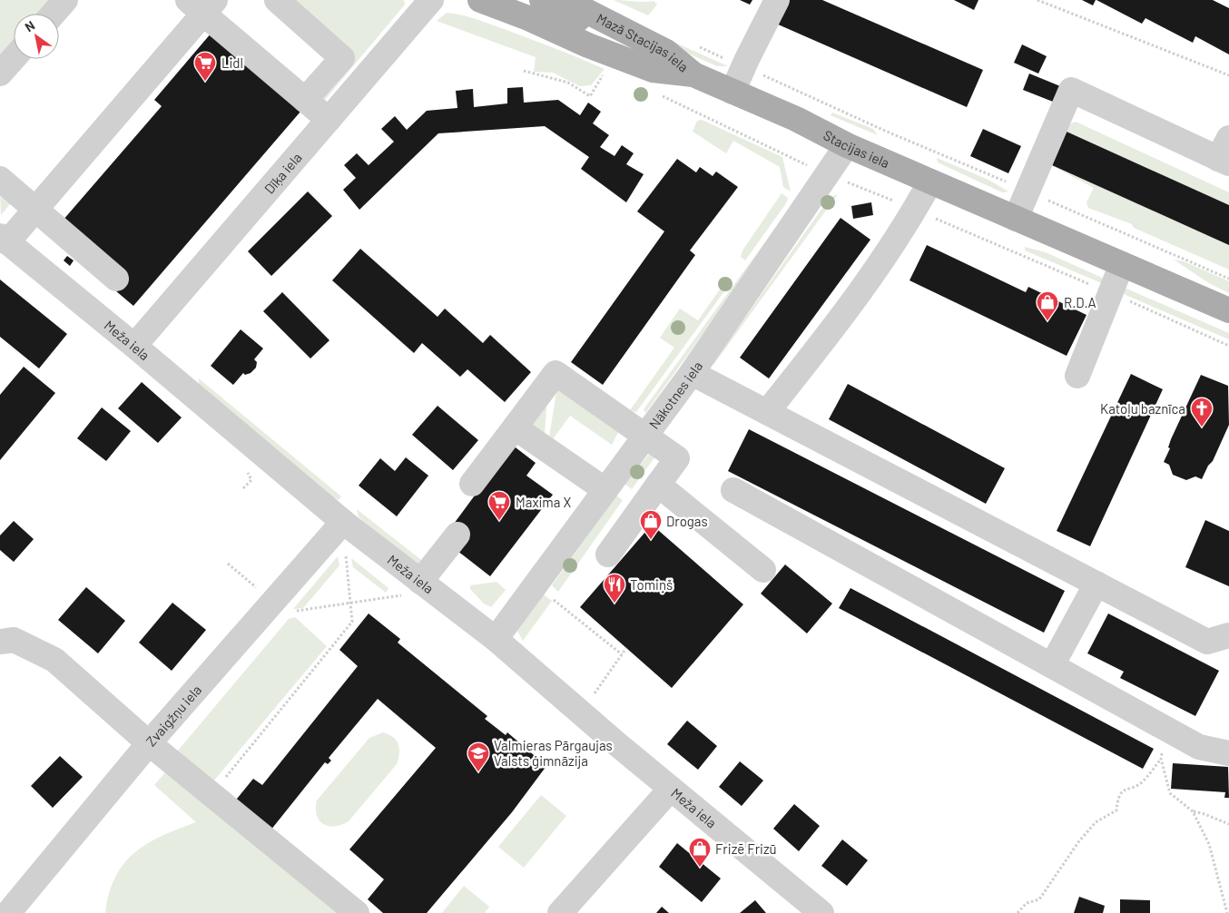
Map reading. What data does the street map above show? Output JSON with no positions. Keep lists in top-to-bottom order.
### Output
{
  "streets": {
    "main road": ["Mazā Stacijas iela", "Stacijas iela"],
    "street": [
      "Dīķa iela",
      "Meža iela",
      "Nākotnes iela",
      "Zvaigžņu iela"
    ]
  },
  "crossings": [
    ["Mazā Stacijas iela", "Stacijas iela"],
    ["Stacijas iela", "Nākotnes iela"],
    ["Dīķa iela", "Meža iela"],
    ["Meža iela", "Nākotnes iela"],
    ["Meža iela", "Zvaigžņu iela"]
  ],
  "places": {
    "supermarket": ["Lidl", "Maxima X"],
    "shop": ["R.D.A", "Drogas", "Frizē Frizū"],
    "church": ["Katoļu baznīca"],
    "restaurant": ["Tomiņš"],
    "school or university": ["Valmieras Pārgaujas Valsts ģimnāzija"]
  },
  "north": "top left"
}
